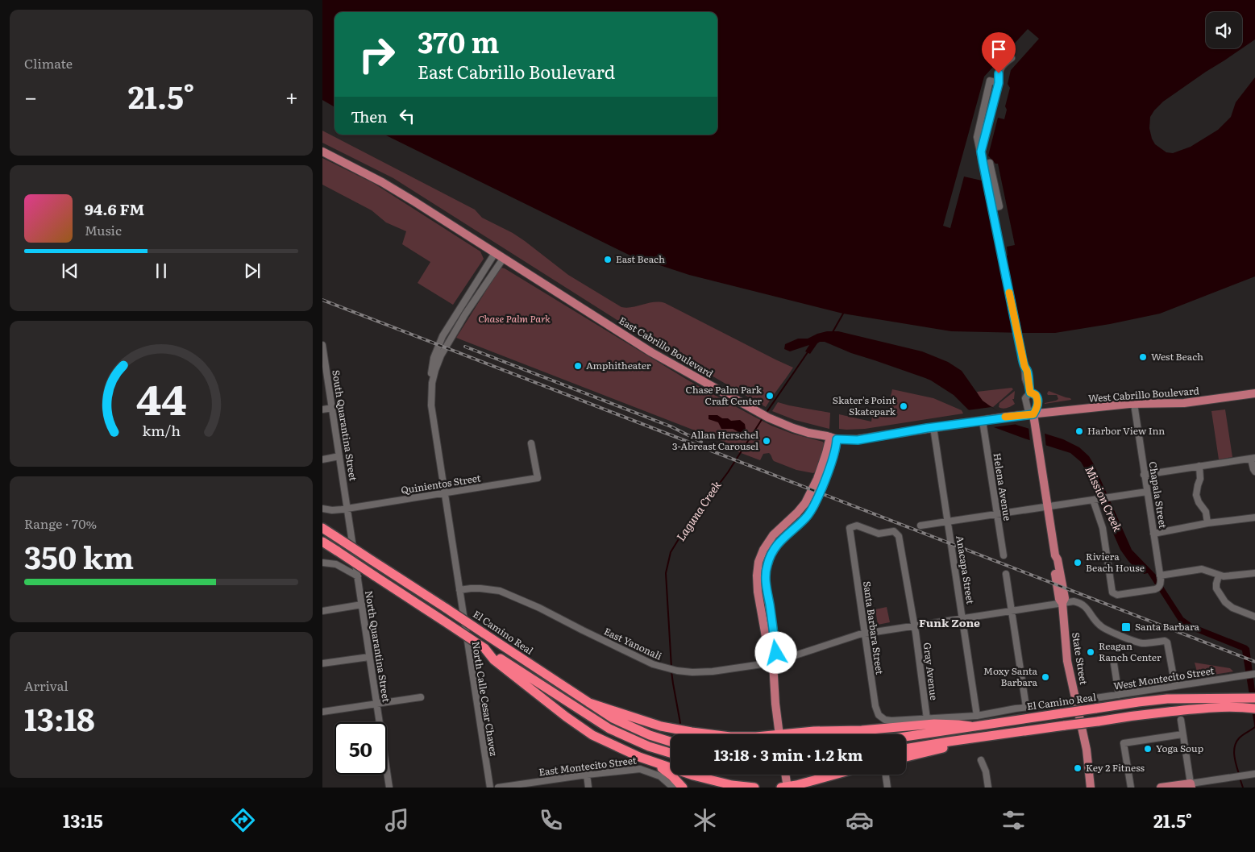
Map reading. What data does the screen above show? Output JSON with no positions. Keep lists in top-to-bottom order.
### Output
{
  "streets": {
    "highway": ["El Camino Real"],
    "main road": ["East Cabrillo Boulevard", "West Cabrillo Boulevard", "State Street"],
    "street": [
      "South Quarantina Street",
      "Quinientos Street",
      "Helena Avenue",
      "Chapala Street",
      "Anacapa Street",
      "Santa Barbara Street",
      "East Yanonali",
      "North Quarantina Street",
      "Gray Avenue",
      "West Montecito Street",
      "North Calle Cesar Chavez",
      "East Montecito Street"
    ]
  },
  "crossings": [
    ["East Cabrillo Boulevard", "West Cabrillo Boulevard"],
    ["East Cabrillo Boulevard", "Helena Avenue"],
    ["East Cabrillo Boulevard", "Anacapa Street"],
    ["East Cabrillo Boulevard", "State Street"],
    ["West Cabrillo Boulevard", "Chapala Street"],
    ["West Cabrillo Boulevard", "State Street"],
    ["South Quarantina Street", "Quinientos Street"],
    ["South Quarantina Street", "North Quarantina Street"],
    ["Quinientos Street", "North Quarantina Street"],
    ["Quinientos Street", "North Calle Cesar Chavez"],
    ["Anacapa Street", "East Yanonali"],
    ["Santa Barbara Street", "East Yanonali"],
    ["Santa Barbara Street", "Gray Avenue"],
    ["East Yanonali", "State Street"],
    ["East Yanonali", "Gray Avenue"],
    ["East Yanonali", "West Montecito Street"],
    ["East Yanonali", "North Calle Cesar Chavez"]
  ],
  "districts": ["Funk Zone"],
  "water": ["Mission Creek", "Laguna Creek"],
  "parks": ["Chase Palm Park"],
  "places": {
    "other": [
      "East Beach",
      "West Beach",
      "Amphitheater",
      "Chase Palm Park Craft Center",
      "Skater's Point Skatepark",
      "Harbor View Inn",
      "Allan Herschel 3-Abreast Carousel",
      "Riviera Beach House",
      "Reagan Ranch Center",
      "Moxy Santa Barbara",
      "Yoga Soup",
      "Key 2 Fitness"
    ],
    "transit": ["Santa Barbara"]
  },
  "page": {
    "tile": [
      "Climate",
      ["Range · 70%", "350 km"],
      ["Arrival", "13:18"]
    ],
    "turn": ["370 m", "East Cabrillo Boulevard"],
    "heat": ["−", "21.5°", "+"],
    "then": "Then",
    "song": ["94.6 FM", "Music"],
    "limit": "50",
    "trip": "13:18 · 3 min · 1.2 km",
    "tabs": ["13:15", "21.5°"],
    "gauge": ["44", "km/h"]
  }
}
